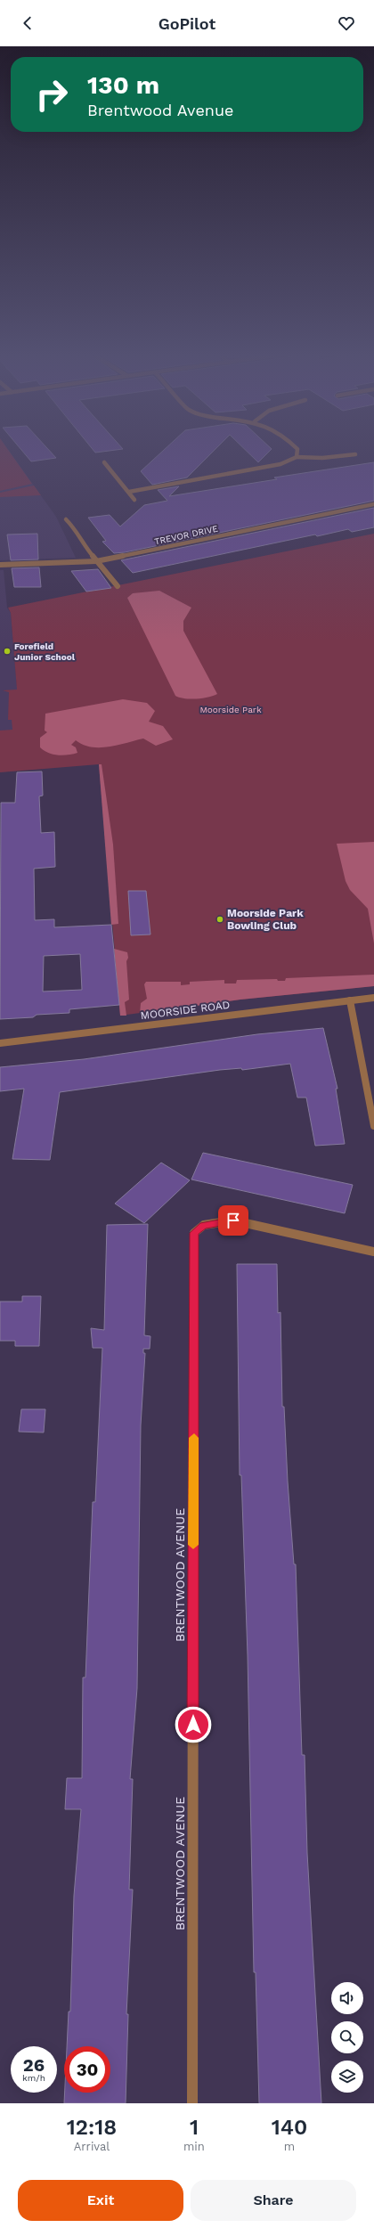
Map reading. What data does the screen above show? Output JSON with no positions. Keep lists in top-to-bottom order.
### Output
{
  "streets": {
    "street": ["TREVOR DRIVE", "MOORSIDE ROAD", "BRENTWOOD AVENUE"]
  },
  "parks": ["Moorside Park"],
  "places": ["Forefield Junior School", "Moorside Park Bowling Club"],
  "page": {
    "header": "GoPilot",
    "turn": ["130 m", "Brentwood Avenue"],
    "speed": "26 km/h",
    "limit": "30",
    "eta": [
      "12:18",
      "Arrival",
      "1",
      "min",
      "140",
      "m"
    ],
    "buttons": ["Exit", "Share"]
  }
}
